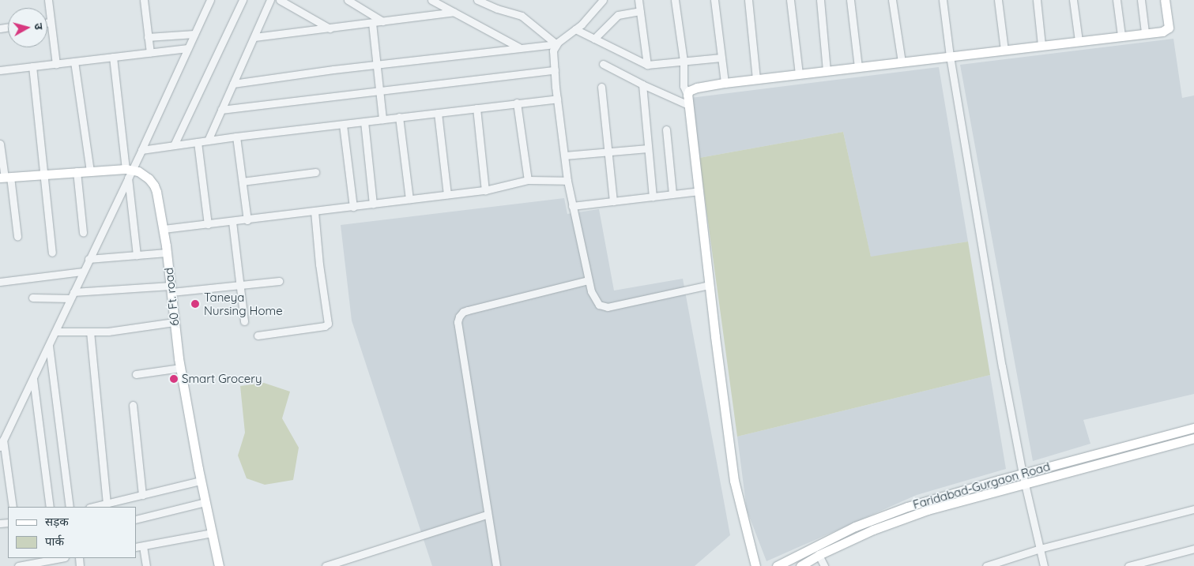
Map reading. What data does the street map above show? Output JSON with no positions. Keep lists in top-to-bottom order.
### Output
{
  "streets": {
    "street": ["60 Ft. road", "Faridabad-Gurgaon Road"]
  },
  "places": ["Taneya Nursing Home", "Smart Grocery"],
  "legend": ["सड़क", "पार्क"],
  "north": "right"
}
